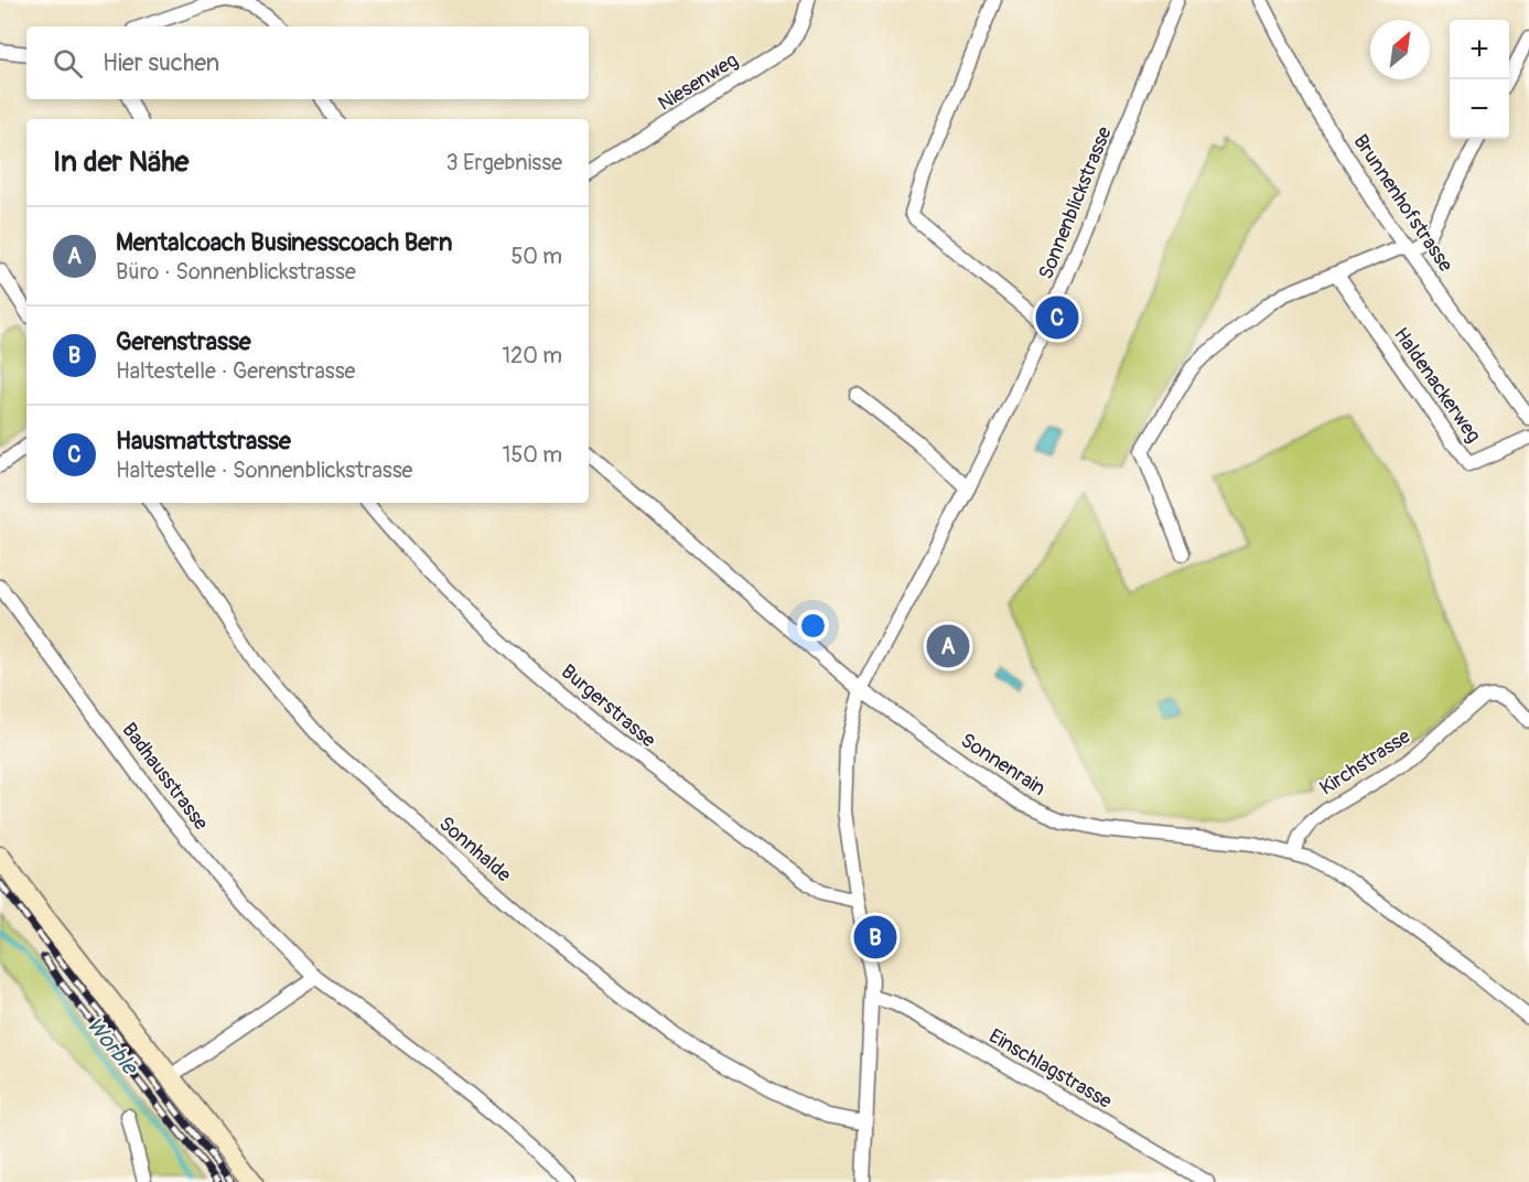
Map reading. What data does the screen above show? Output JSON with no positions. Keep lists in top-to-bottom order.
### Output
{
  "streets": {
    "street": [
      "Niesenweg",
      "Sonnenblickstrasse",
      "Brunnenhofstrasse",
      "Haldenackerweg",
      "Burgerstrasse",
      "Kirchstrasse",
      "Sonnenrain",
      "Badhausstrasse",
      "Sonnhalde",
      "Einschlagstrasse"
    ]
  },
  "crossings": [
    ["Sonnenblickstrasse", "Burgerstrasse"],
    ["Sonnenblickstrasse", "Sonnenrain"],
    ["Sonnenblickstrasse", "Sonnhalde"],
    ["Sonnenblickstrasse", "Einschlagstrasse"],
    ["Kirchstrasse", "Sonnenrain"]
  ],
  "water": ["Worble"],
  "north": "top right",
  "page": {
    "map_buttons": ["+", "−"],
    "search": "Hier suchen",
    "heading": ["In der Nähe", "3 Ergebnisse"],
    "list": [
      {
        "mark": "A",
        "name": "Mentalcoach Businesscoach Bern",
        "note": "Büro · Sonnenblickstrasse",
        "value": "50 m"
      },
      {
        "mark": "B",
        "name": "Gerenstrasse",
        "note": "Haltestelle · Gerenstrasse",
        "value": "120 m"
      },
      {
        "mark": "C",
        "name": "Hausmattstrasse",
        "note": "Haltestelle · Sonnenblickstrasse",
        "value": "150 m"
      }
    ],
    "pins": ["C", "A", "B"]
  }
}
